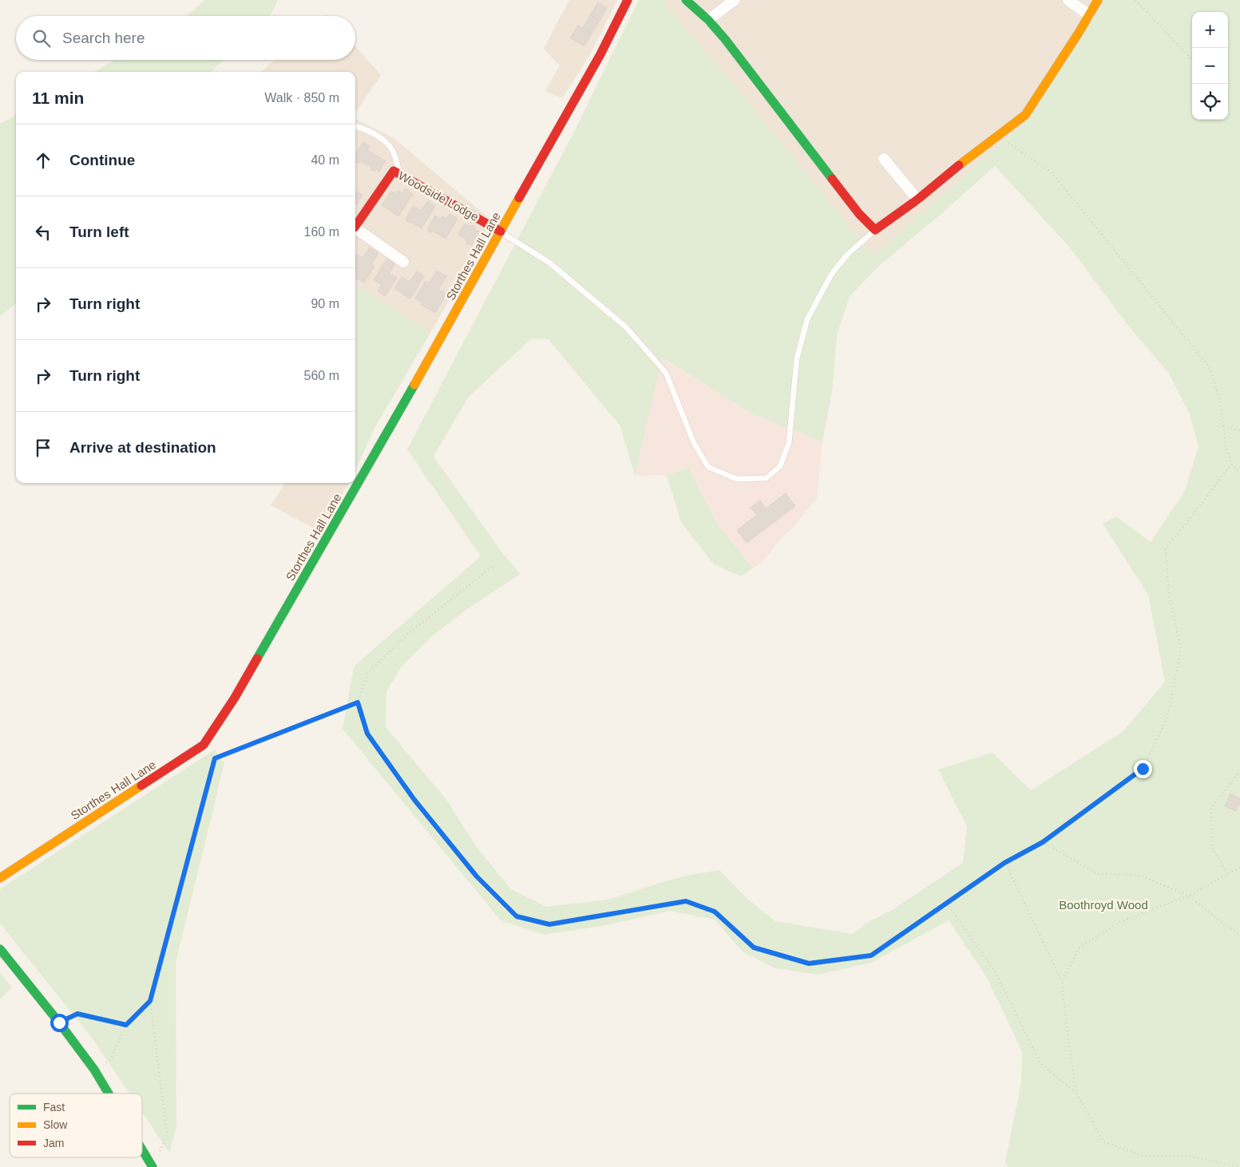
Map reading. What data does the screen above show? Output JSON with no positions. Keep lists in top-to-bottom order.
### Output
{
  "streets": {
    "street": ["Woodside Lodge", "Storthes Hall Lane"]
  },
  "crossings": [
    ["Woodside Lodge", "Storthes Hall Lane"]
  ],
  "parks": ["Boothroyd Wood"],
  "legend": ["Fast", "Slow", "Jam"],
  "page": {
    "map_buttons": ["+", "−"],
    "search": "Search here",
    "heading": ["11 min", "Walk · 850 m"],
    "list": [
      ["Continue", "40 m"],
      ["Turn left", "160 m"],
      ["Turn right", "90 m"],
      ["Turn right", "560 m"],
      "Arrive at destination"
    ]
  }
}
